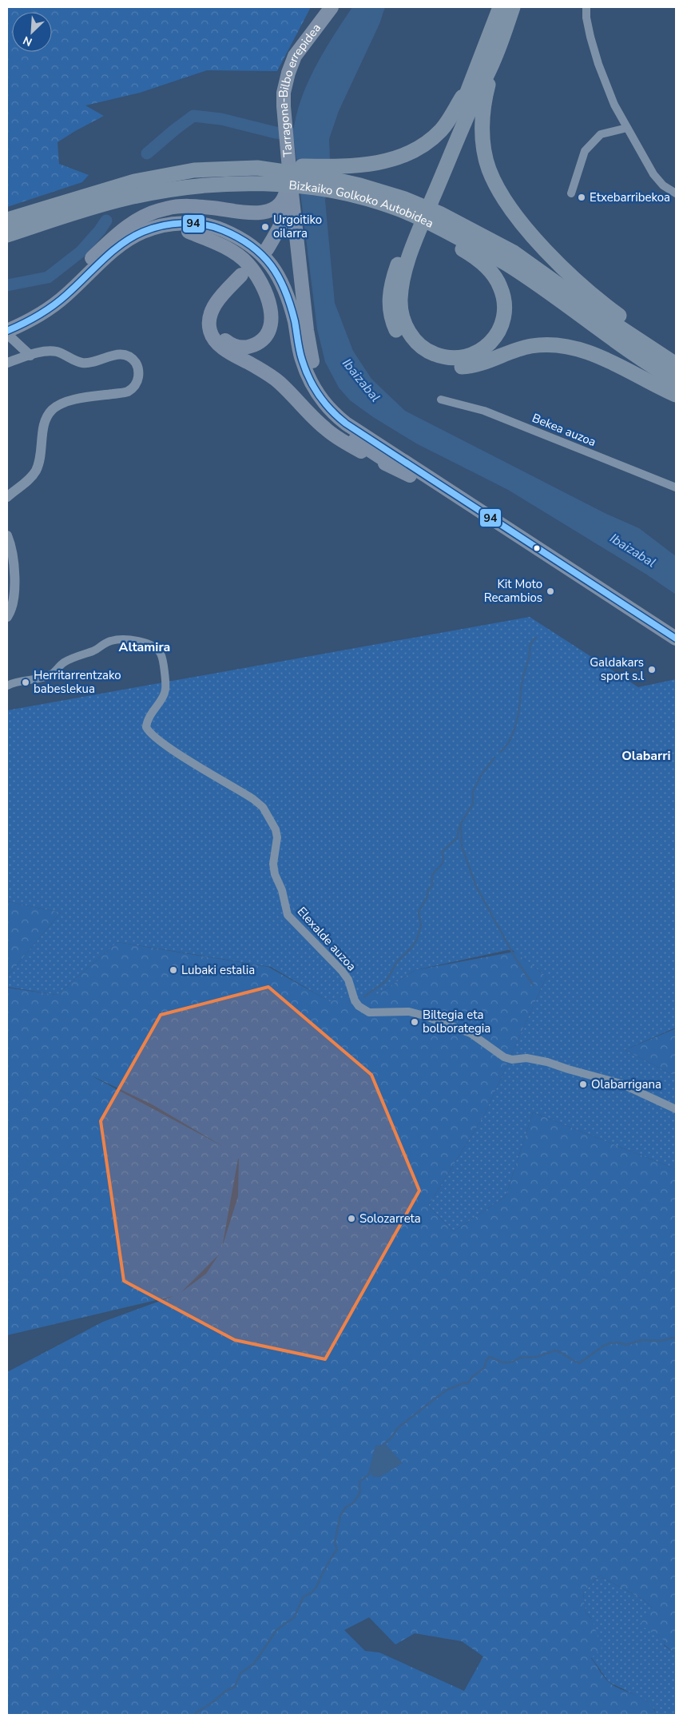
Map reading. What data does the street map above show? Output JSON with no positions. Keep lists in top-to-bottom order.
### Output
{
  "streets": {
    "highway": ["Tarragona-Bilbo errepidea", "Bizkaiko Golkoko Autobidea"],
    "street": ["Bekea auzoa", "Elexalde auzoa"]
  },
  "districts": ["Altamira", "Olabarri"],
  "water": ["Ibaizabal"],
  "places": [
    "Etxebarribekoa",
    "Urgoitiko oilarra",
    "Kit Moto Recambios",
    "Galdakars sport s.l",
    "Herritarrentzako babeslekua",
    "Lubaki estalia",
    "Biltegia eta bolborategia",
    "Olabarrigana",
    "Solozarreta"
  ],
  "lines": ["transit line 94"],
  "north": "bottom left"
}
